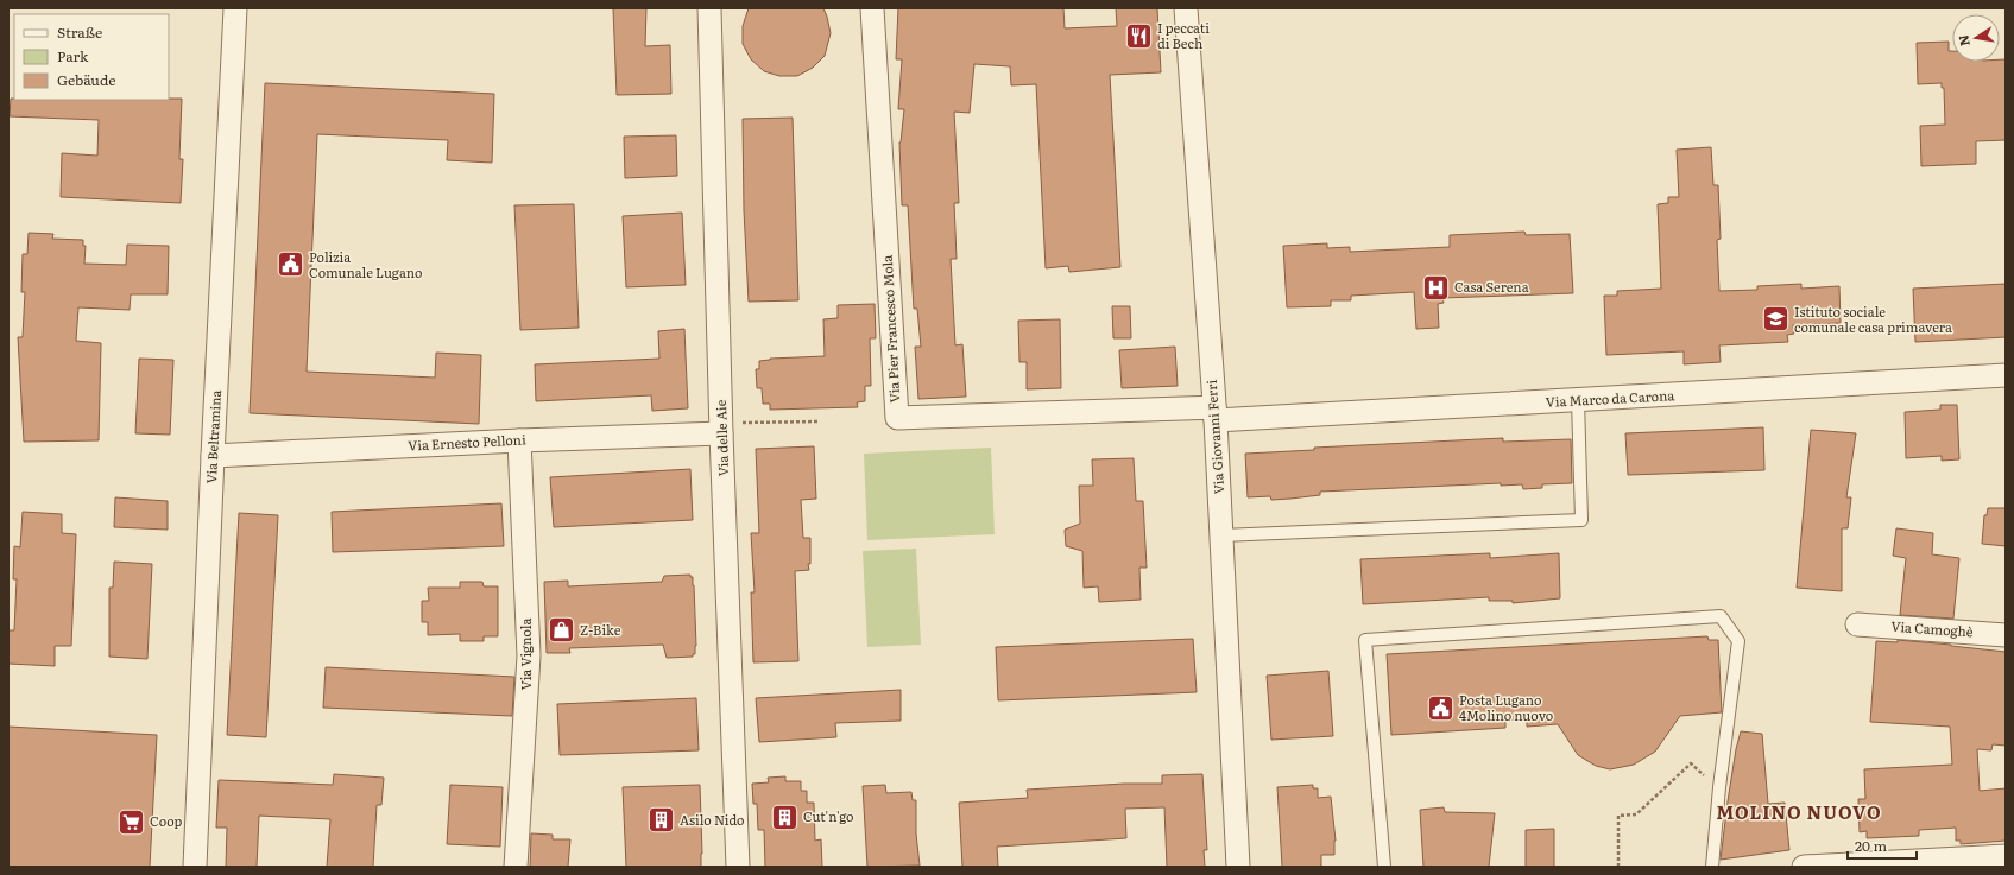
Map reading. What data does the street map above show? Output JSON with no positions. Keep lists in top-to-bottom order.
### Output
{
  "streets": {
    "street": [
      "Via Pier Francesco Mola",
      "Via Marco da Carona",
      "Via Beltramina",
      "Via Giovanni Ferri",
      "Via delle Aie",
      "Via Ernesto Pelloni",
      "Via Camoghè",
      "Via Vignola"
    ]
  },
  "crossings": [
    ["Via Pier Francesco Mola", "Via Marco da Carona"],
    ["Via Pier Francesco Mola", "Via Giovanni Ferri"],
    ["Via Marco da Carona", "Via Giovanni Ferri"],
    ["Via Beltramina", "Via Ernesto Pelloni"],
    ["Via delle Aie", "Via Ernesto Pelloni"],
    ["Via Ernesto Pelloni", "Via Vignola"]
  ],
  "districts": ["MOLINO NUOVO"],
  "places": {
    "restaurant": ["I peccati di Bech"],
    "public building": ["Polizia Comunale Lugano", "Posta Lugano 4Molino nuovo"],
    "hospital": ["Casa Serena"],
    "school or university": ["Istituto sociale comunale casa primavera"],
    "shop": ["Z-Bike"],
    "building": ["Cut'n'go", "Asilo Nido"],
    "supermarket": ["Coop"]
  },
  "legend": ["Straße", "Park", "Gebäude"],
  "scale_bar": "20 m",
  "north": "left"
}
